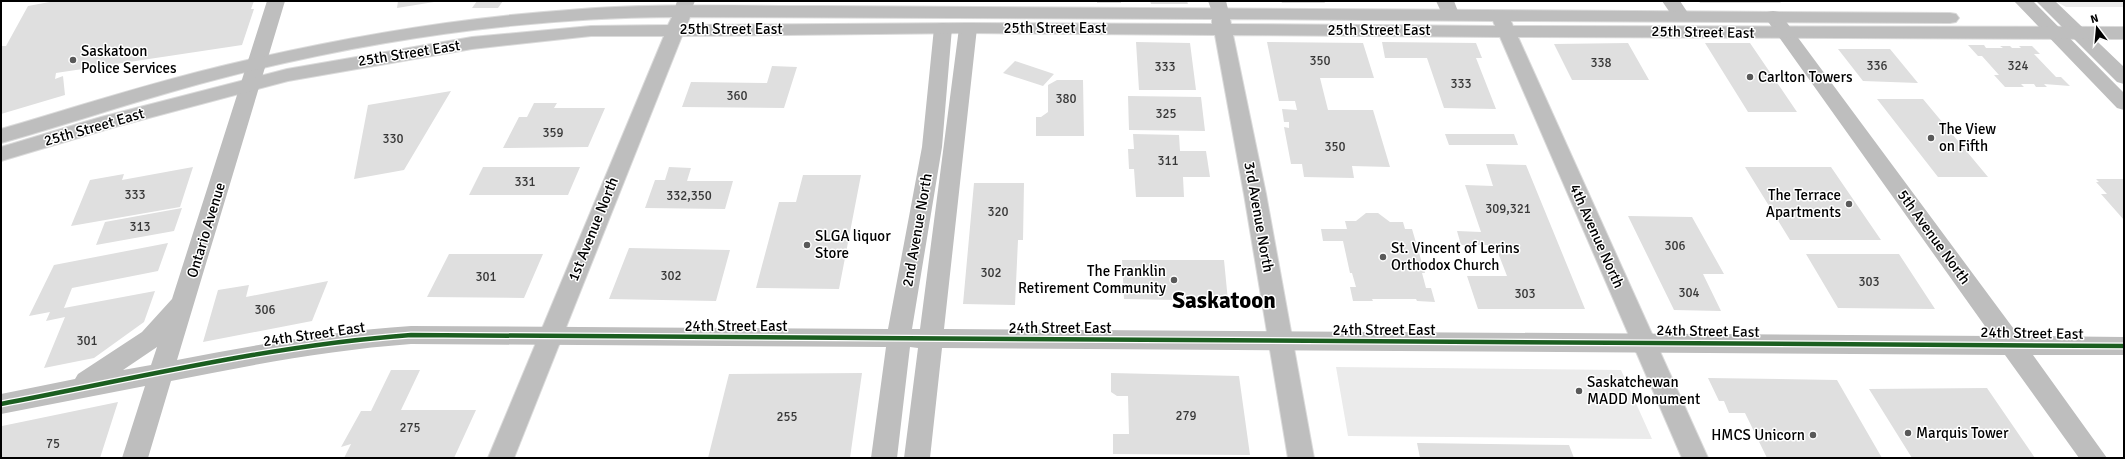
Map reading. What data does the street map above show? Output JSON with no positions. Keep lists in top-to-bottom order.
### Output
{
  "streets": {
    "main road": [
      "25th Street East",
      "3rd Avenue North",
      "1st Avenue North",
      "Ontario Avenue",
      "2nd Avenue North",
      "4th Avenue North",
      "5th Avenue North",
      "24th Street East"
    ]
  },
  "crossings": [
    ["25th Street East", "3rd Avenue North"],
    ["25th Street East", "1st Avenue North"],
    ["25th Street East", "Ontario Avenue"],
    ["25th Street East", "2nd Avenue North"],
    ["25th Street East", "4th Avenue North"],
    ["25th Street East", "5th Avenue North"],
    ["3rd Avenue North", "24th Street East"],
    ["1st Avenue North", "24th Street East"],
    ["Ontario Avenue", "24th Street East"],
    ["2nd Avenue North", "24th Street East"],
    ["4th Avenue North", "24th Street East"],
    ["5th Avenue North", "24th Street East"]
  ],
  "districts": ["Saskatoon"],
  "places": [
    "Saskatoon Police Services",
    "Carlton Towers",
    "The View on Fifth",
    "The Terrace Apartments",
    "SLGA liquor Store",
    "St. Vincent of Lerins Orthodox Church",
    "The Franklin Retirement Community",
    "Saskatchewan MADD Monument",
    "Marquis Tower",
    "HMCS Unicorn"
  ],
  "house_numbers": [
    "350",
    "338",
    "336",
    "324",
    "333",
    "333",
    "360",
    "380",
    "325",
    "359",
    "330",
    "350",
    "311",
    "331",
    "333",
    "332,350",
    "309,321",
    "320",
    "313",
    "306",
    "302",
    "302",
    "301",
    "303",
    "304",
    "303",
    "306",
    "301",
    "279",
    "255",
    "275",
    "75"
  ],
  "north": "top"
}
